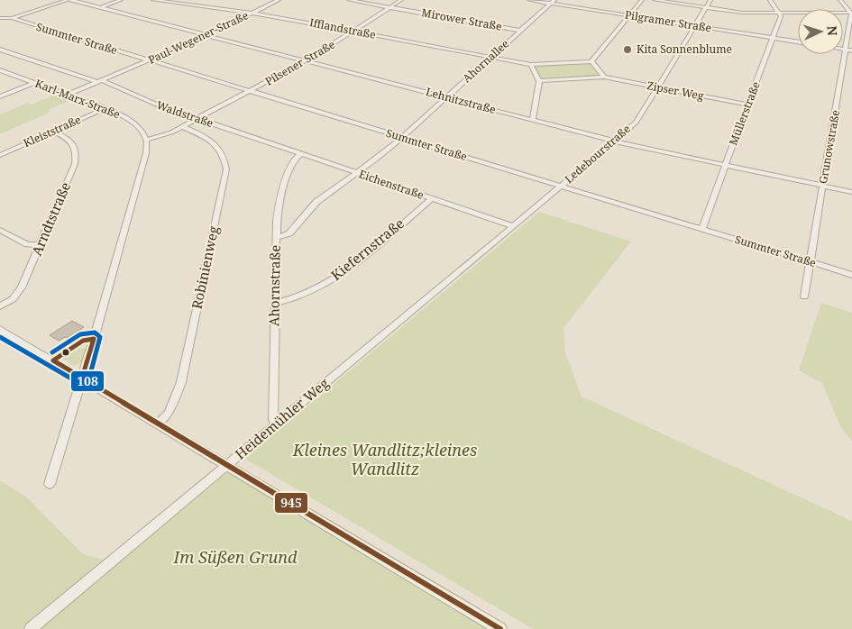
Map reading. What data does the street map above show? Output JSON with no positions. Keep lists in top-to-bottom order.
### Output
{
  "streets": {
    "street": [
      "Mirower Straße",
      "Pilgramer Straße",
      "Ifflandstraße",
      "Paul-Wegener-Straße",
      "Summter Straße",
      "Ahornallee",
      "Pilsener Straße",
      "Zipser Weg",
      "Karl-Marx-Straße",
      "Lehnitzstraße",
      "Müllerstraße",
      "Waldstraße",
      "Kleiststraße",
      "Grunowstraße",
      "Ledebourstraße",
      "Eichenstraße",
      "Arndtstraße",
      "Kiefernstraße",
      "Robinienweg",
      "Ahornstraße",
      "Heidemühler Weg"
    ]
  },
  "crossings": [
    ["Mirower Straße", "Ahornallee"],
    ["Mirower Straße", "Pilsener Straße"],
    ["Pilgramer Straße", "Ahornallee"],
    ["Pilgramer Straße", "Müllerstraße"],
    ["Pilgramer Straße", "Ledebourstraße"],
    ["Ifflandstraße", "Paul-Wegener-Straße"],
    ["Ifflandstraße", "Ahornallee"],
    ["Ifflandstraße", "Pilsener Straße"],
    ["Paul-Wegener-Straße", "Summter Straße"],
    ["Paul-Wegener-Straße", "Karl-Marx-Straße"],
    ["Paul-Wegener-Straße", "Lehnitzstraße"],
    ["Paul-Wegener-Straße", "Waldstraße"],
    ["Summter Straße", "Ahornallee"],
    ["Summter Straße", "Pilsener Straße"],
    ["Summter Straße", "Müllerstraße"],
    ["Summter Straße", "Grunowstraße"],
    ["Summter Straße", "Ledebourstraße"],
    ["Ahornallee", "Lehnitzstraße"],
    ["Ahornallee", "Eichenstraße"],
    ["Ahornallee", "Ahornstraße"],
    ["Pilsener Straße", "Karl-Marx-Straße"],
    ["Pilsener Straße", "Lehnitzstraße"],
    ["Pilsener Straße", "Waldstraße"],
    ["Pilsener Straße", "Robinienweg"],
    ["Zipser Weg", "Müllerstraße"],
    ["Zipser Weg", "Ledebourstraße"],
    ["Karl-Marx-Straße", "Kleiststraße"],
    ["Lehnitzstraße", "Müllerstraße"],
    ["Lehnitzstraße", "Grunowstraße"],
    ["Lehnitzstraße", "Ledebourstraße"],
    ["Waldstraße", "Eichenstraße"],
    ["Kleiststraße", "Arndtstraße"],
    ["Ledebourstraße", "Heidemühler Weg"],
    ["Eichenstraße", "Kiefernstraße"],
    ["Eichenstraße", "Ahornstraße"],
    ["Eichenstraße", "Heidemühler Weg"],
    ["Kiefernstraße", "Ahornstraße"],
    ["Ahornstraße", "Heidemühler Weg"]
  ],
  "parks": ["Kleines Wandlitz;kleines Wandlitz", "Im Süßen Grund"],
  "places": ["Kita Sonnenblume"],
  "lines": ["transit line 108", "transit line 945"],
  "north": "right"
}
